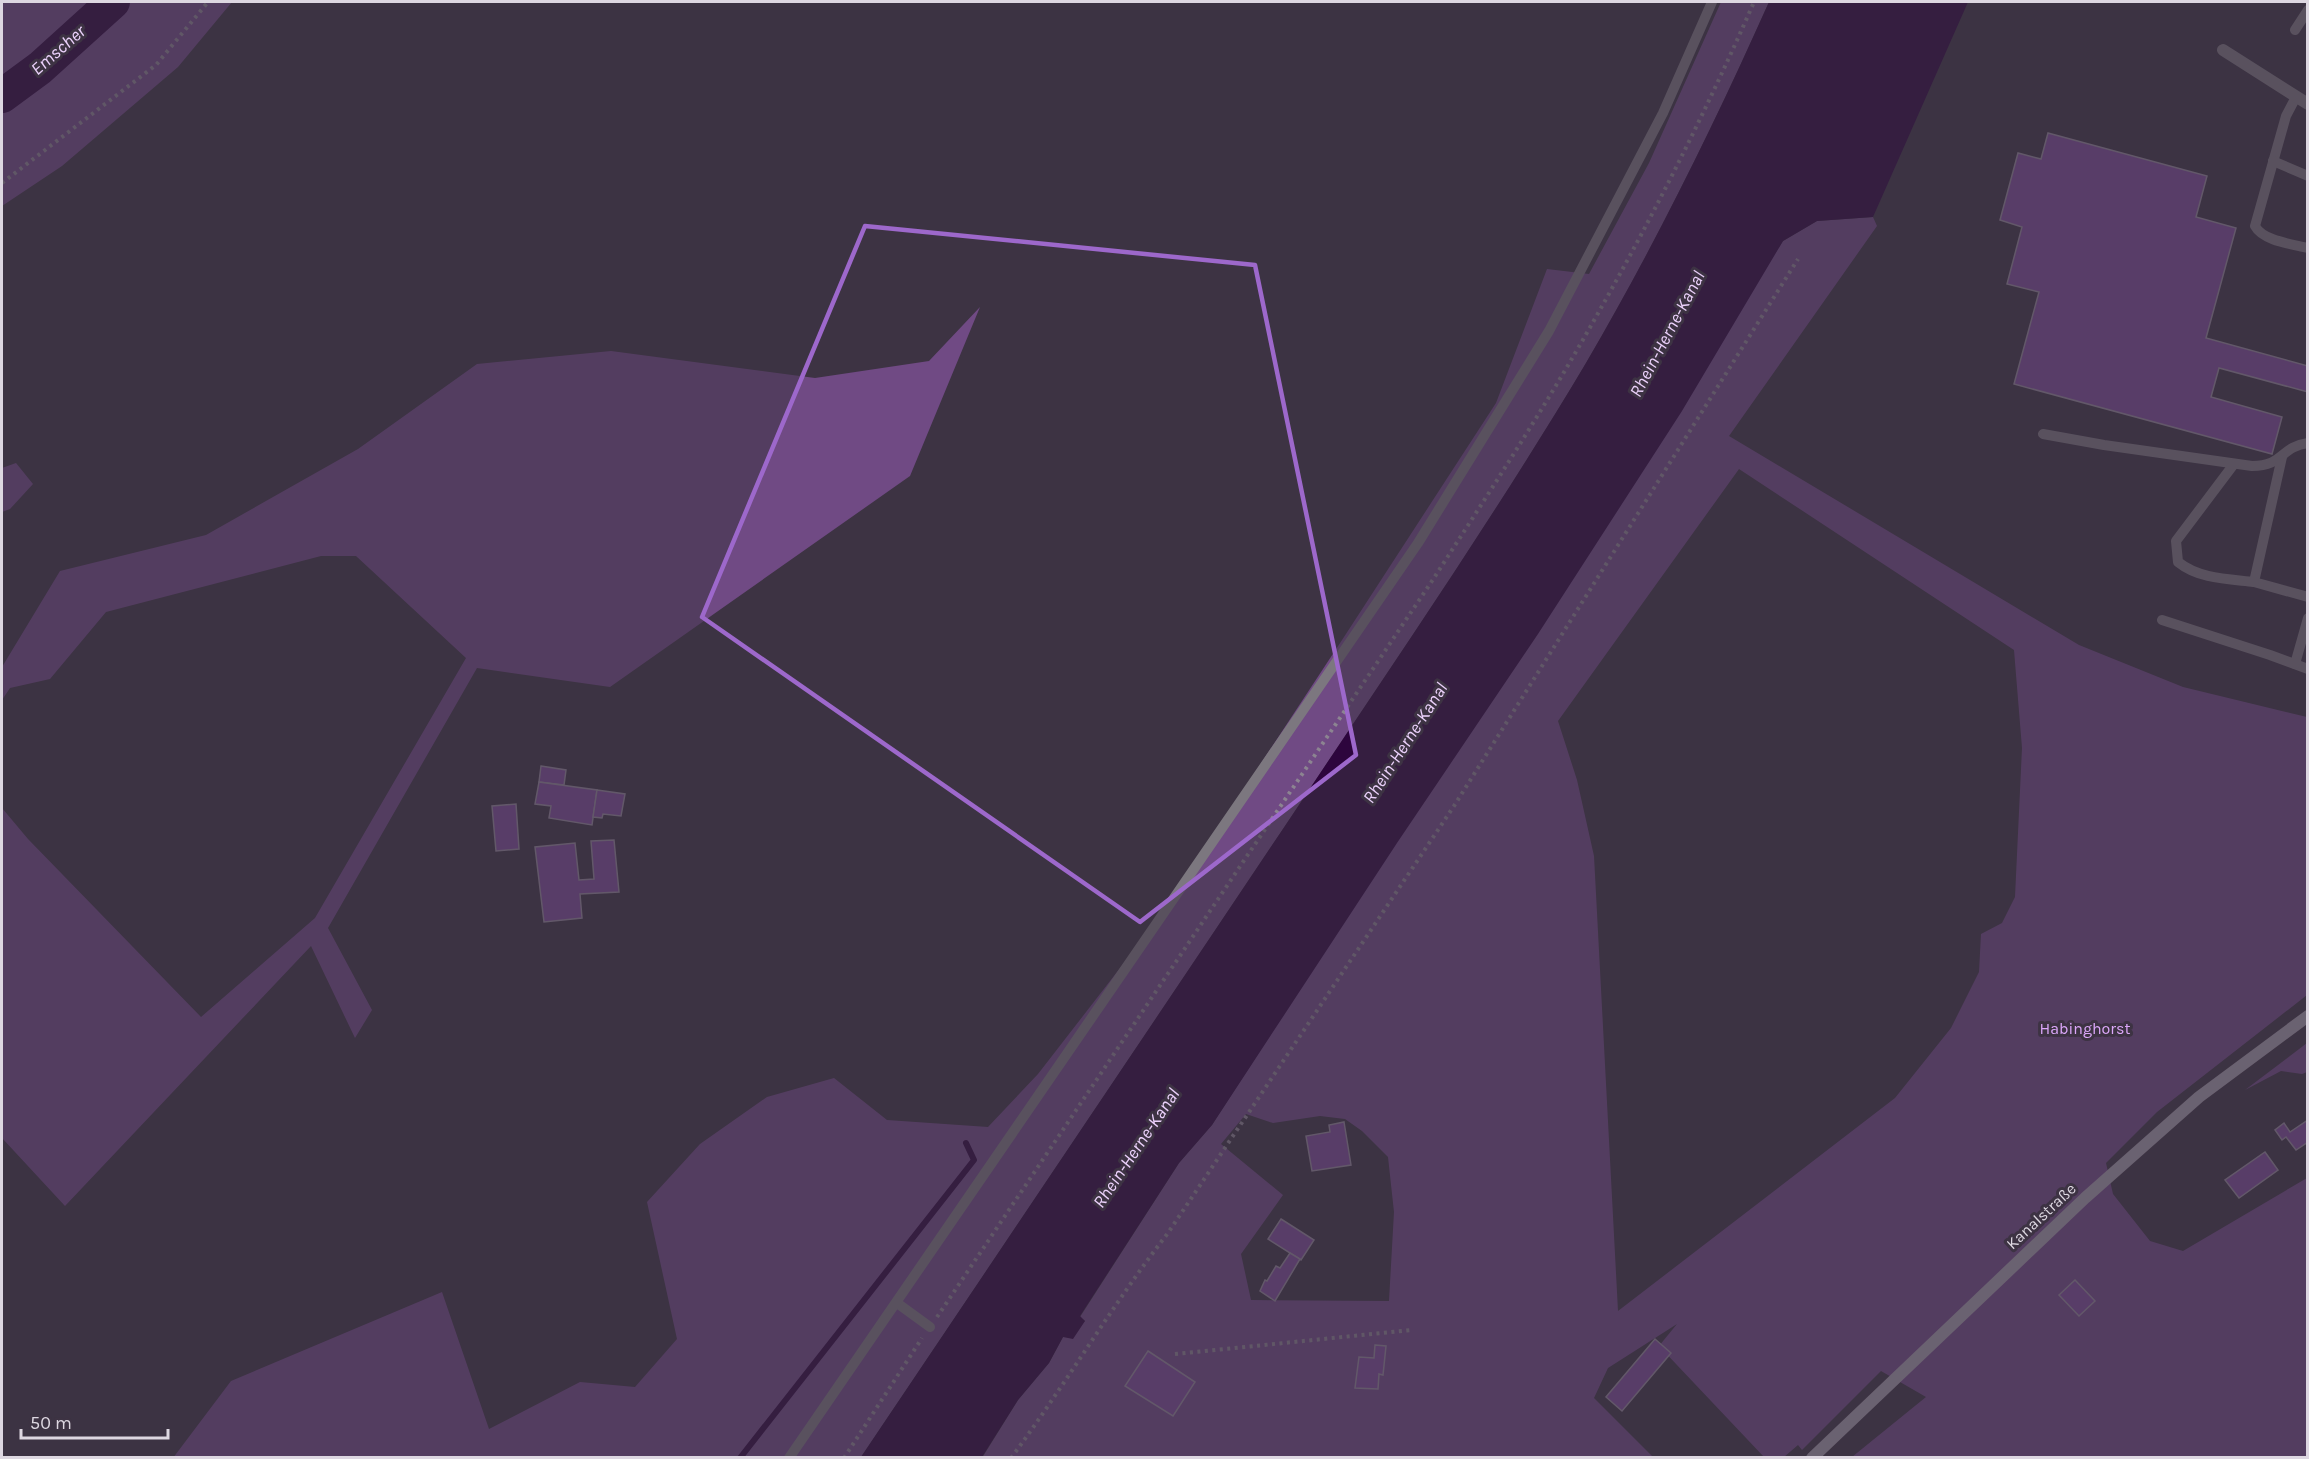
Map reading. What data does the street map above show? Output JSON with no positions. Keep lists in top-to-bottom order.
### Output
{
  "streets": {
    "main road": ["Kanalstraße"]
  },
  "water": ["Emscher", "Rhein-Herne-Kanal"],
  "parks": ["Habinghorst"],
  "scale_bar": "50 m"
}
